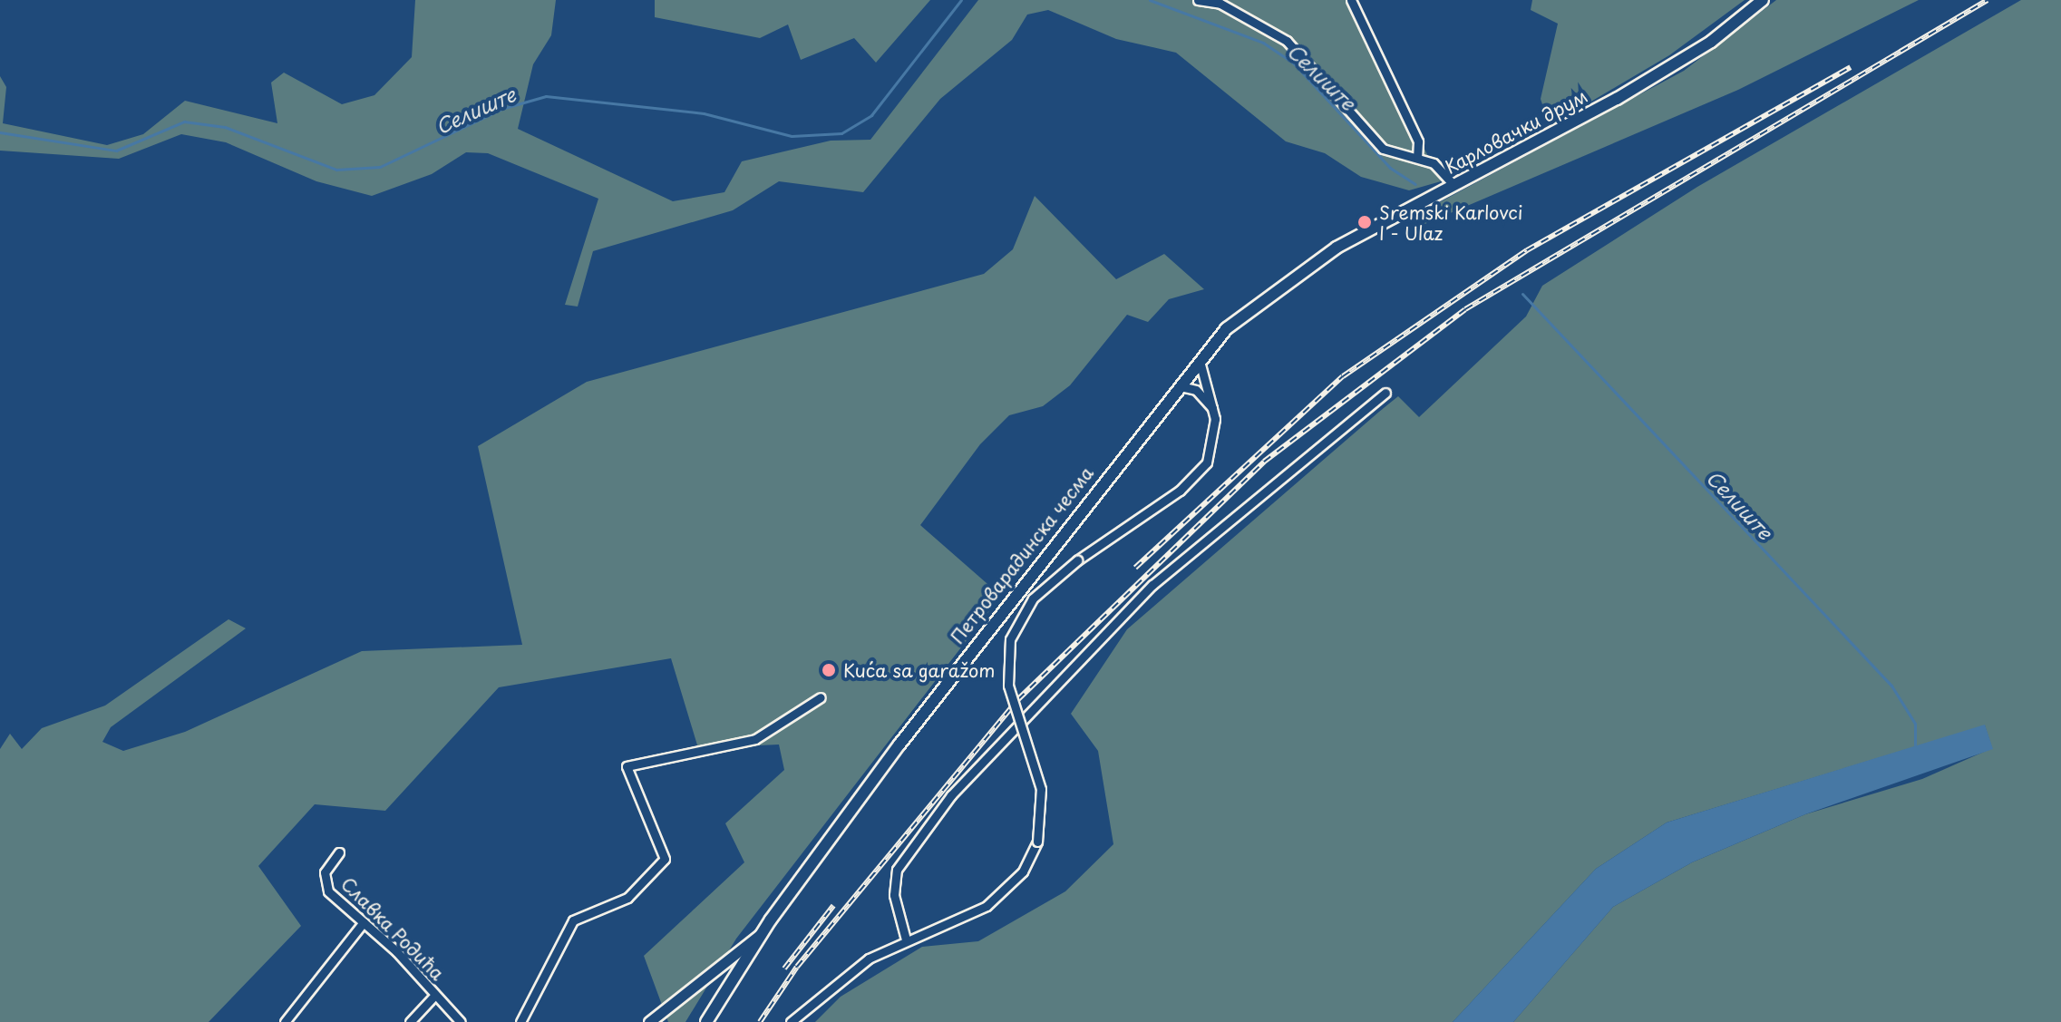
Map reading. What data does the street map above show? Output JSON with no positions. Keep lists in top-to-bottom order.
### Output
{
  "streets": {
    "main road": ["Карловачки друм", "Петроварадинска чесма"],
    "street": ["Славка Родића"]
  },
  "crossings": [
    ["Карловачки друм", "Петроварадинска чесма"]
  ],
  "water": ["Селиште"],
  "places": ["Sremski Karlovci I - Ulaz", "Kuća sa garažom"]
}
